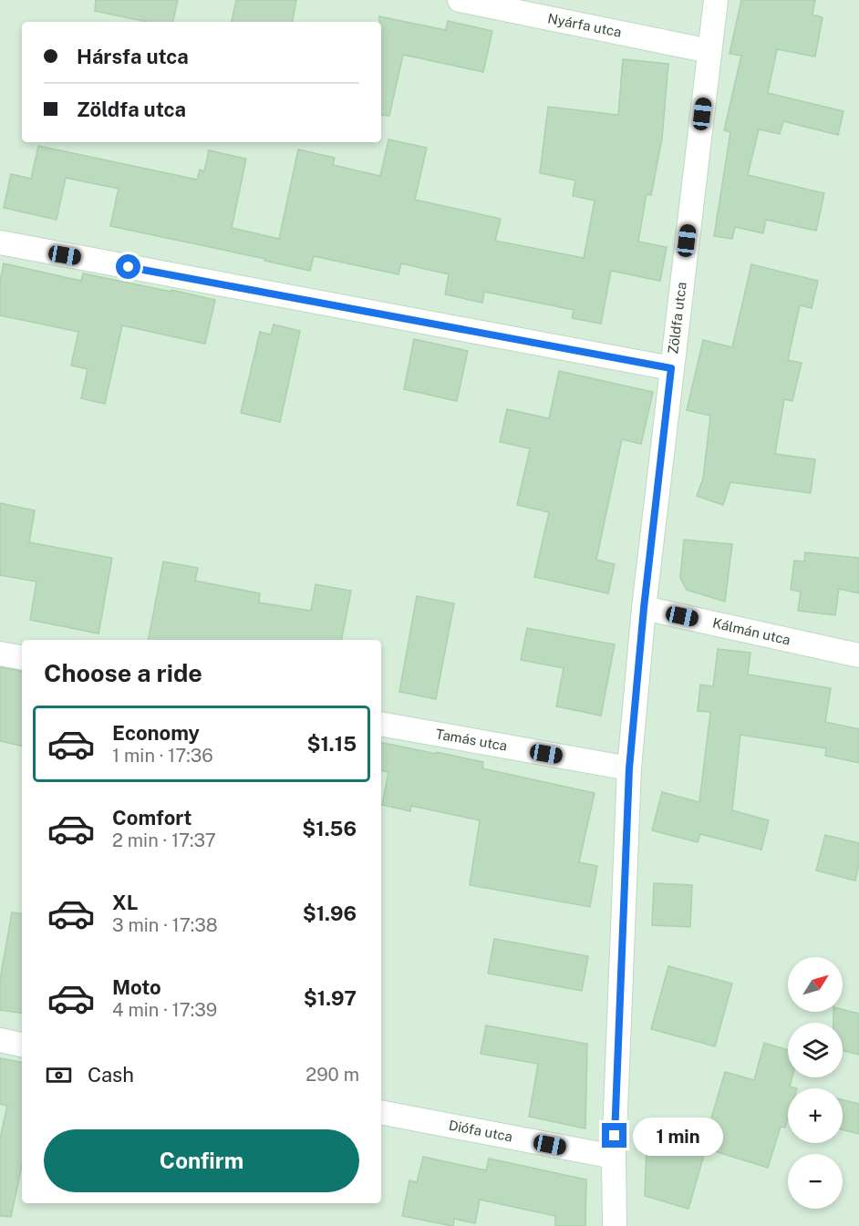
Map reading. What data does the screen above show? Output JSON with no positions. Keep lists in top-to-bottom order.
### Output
{
  "streets": {
    "street": [
      "Nyárfa utca",
      "Zöldfa utca",
      "Kálmán utca",
      "Tamás utca",
      "Diófa utca"
    ]
  },
  "crossings": [
    ["Nyárfa utca", "Zöldfa utca"],
    ["Zöldfa utca", "Kálmán utca"],
    ["Zöldfa utca", "Tamás utca"],
    ["Zöldfa utca", "Diófa utca"]
  ],
  "north": "top right",
  "page": {
    "banner": ["Hársfa utca", "Zöldfa utca"],
    "heading": "Choose a ride",
    "list": [
      {
        "name": "Economy",
        "note": "1 min · 17:36",
        "value": "$1.15"
      },
      {
        "name": "Comfort",
        "note": "2 min · 17:37",
        "value": "$1.56"
      },
      {
        "name": "XL",
        "note": "3 min · 17:38",
        "value": "$1.96"
      },
      {
        "name": "Moto",
        "note": "4 min · 17:39",
        "value": "$1.97"
      }
    ],
    "map_buttons": ["+", "−"],
    "pay": ["Cash", "290 m"],
    "bubble": "1 min",
    "buttons": "Confirm"
  }
}
